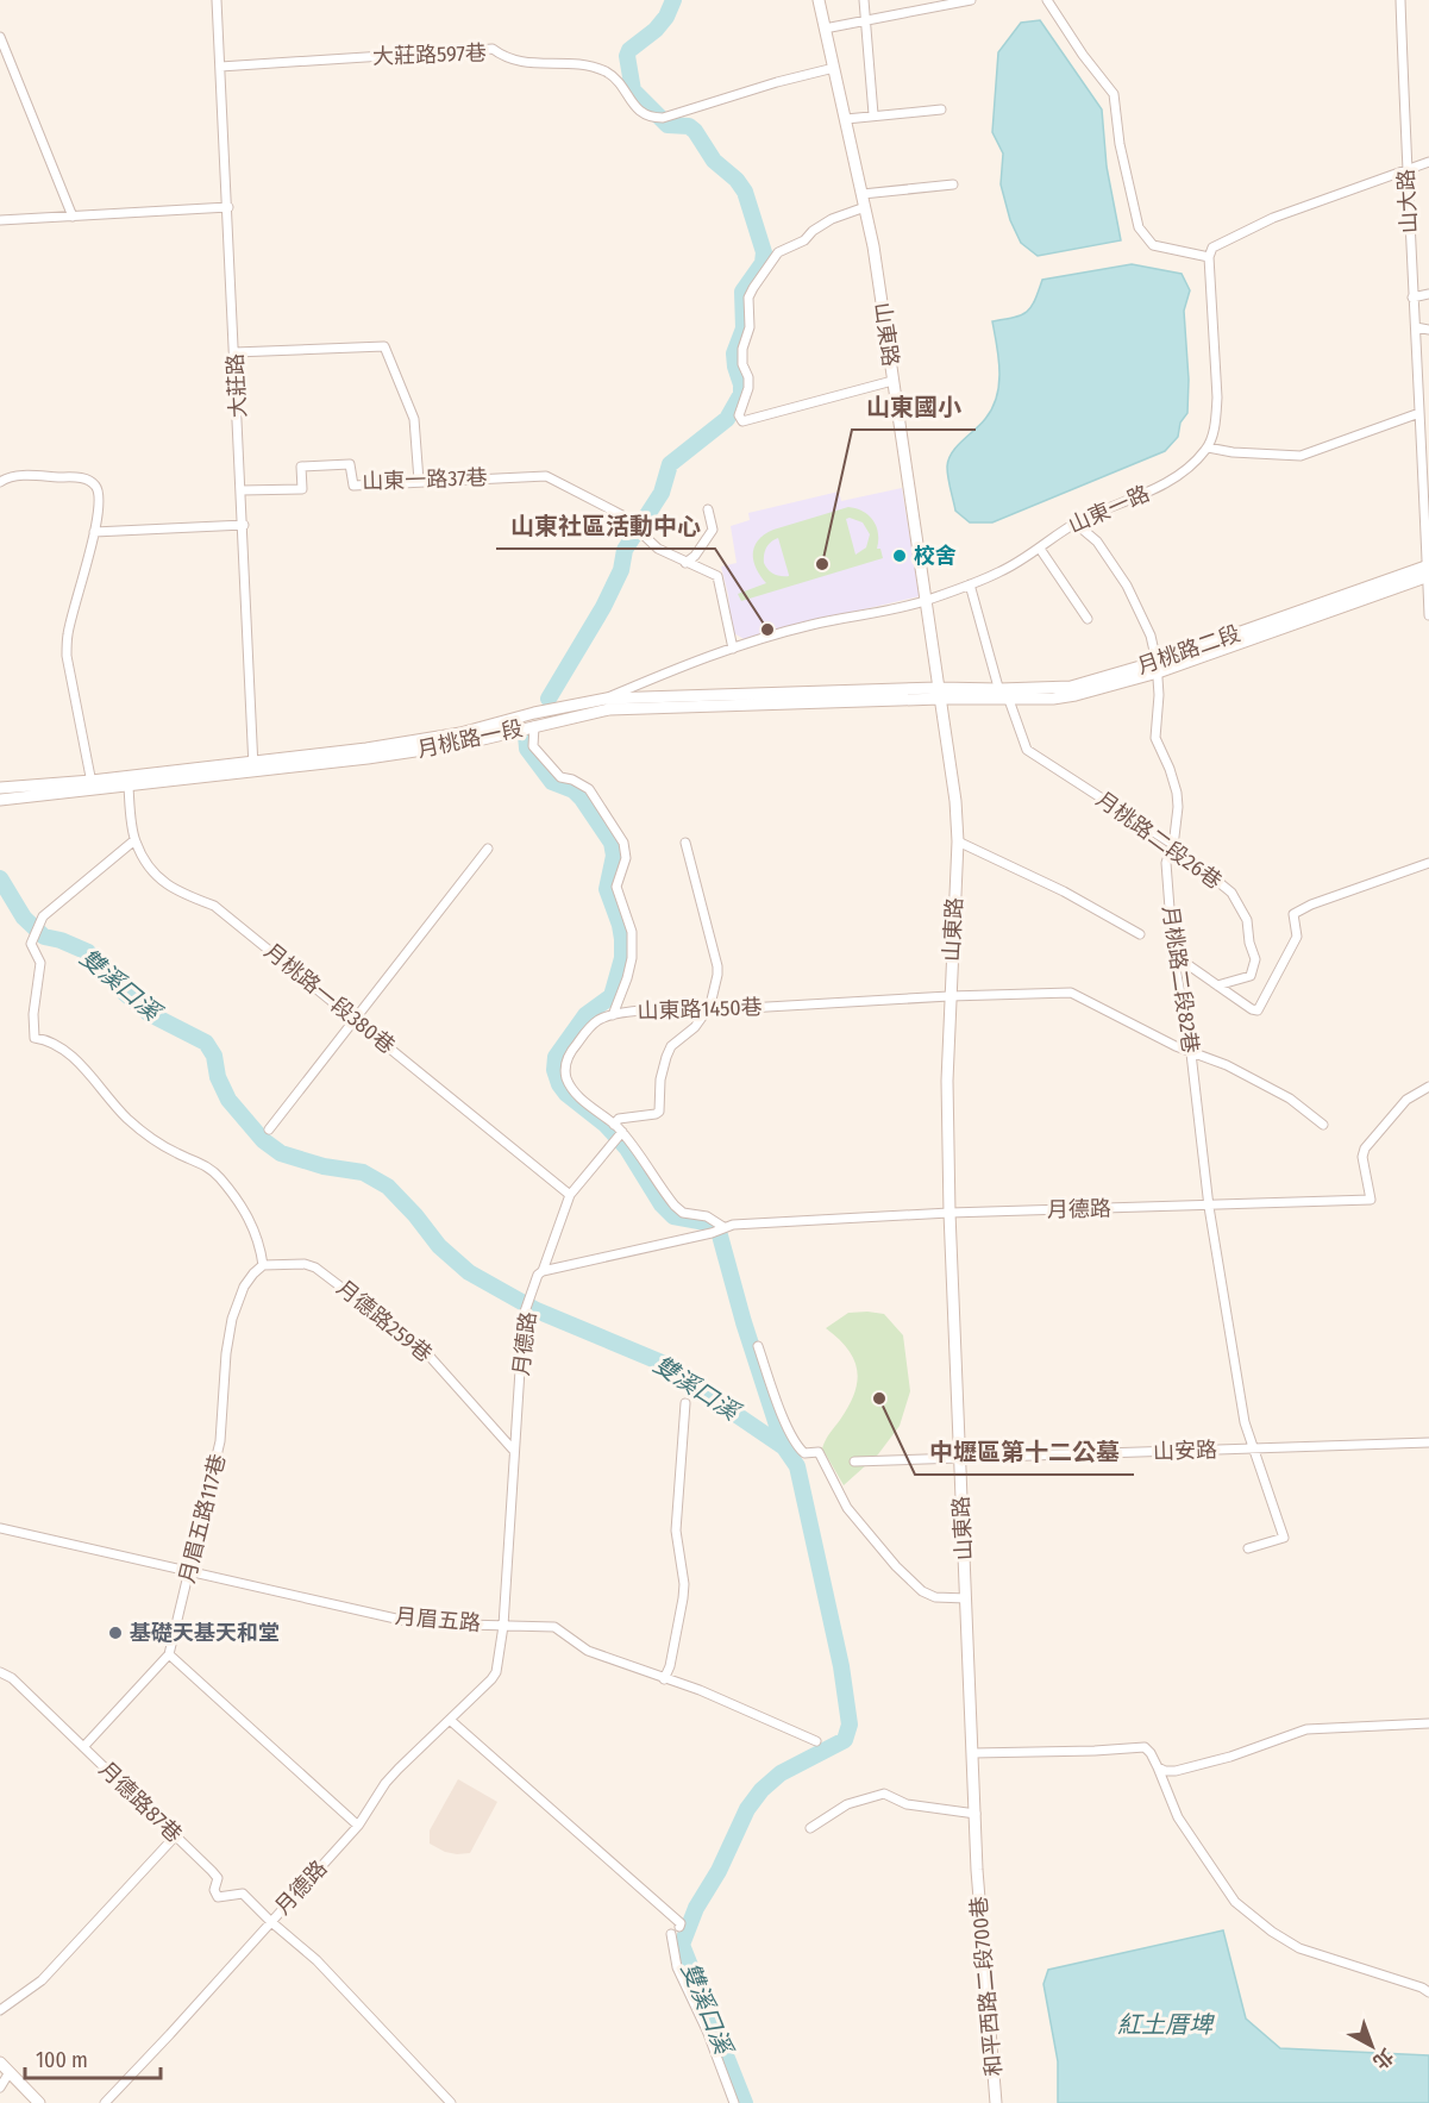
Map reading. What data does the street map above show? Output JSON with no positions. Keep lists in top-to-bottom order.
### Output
{
  "streets": {
    "street": [
      "大莊路597巷",
      "山大路",
      "山東路",
      "大莊路",
      "山東一路37巷",
      "山東一路",
      "月桃路二段",
      "月桃路一段",
      "月桃路二段26巷",
      "月桃路二段82巷",
      "月桃路一段380巷",
      "山東路1450巷",
      "月德路",
      "月德路259巷",
      "山安路",
      "月眉五路117巷",
      "月眉五路",
      "月德路87巷",
      "和平西路二段700巷"
    ]
  },
  "crossings": [
    ["大莊路597巷", "山東路"],
    ["大莊路597巷", "大莊路"],
    ["山大路", "月桃路二段"],
    ["山東路", "山東一路"],
    ["山東路", "月桃路二段"],
    ["山東路", "月桃路一段"],
    ["山東路", "山東路1450巷"],
    ["山東路", "月德路"],
    ["山東路", "山安路"],
    ["山東路", "和平西路二段700巷"],
    ["大莊路", "山東一路37巷"],
    ["大莊路", "月桃路一段"],
    ["山東一路", "月桃路一段"],
    ["山東一路", "月桃路二段26巷"],
    ["山東一路", "月桃路二段82巷"],
    ["月桃路二段", "月桃路一段"],
    ["月桃路二段", "月桃路二段26巷"],
    ["月桃路二段", "月桃路二段82巷"],
    ["月桃路一段", "月桃路一段380巷"],
    ["月桃路二段26巷", "月桃路二段82巷"],
    ["月桃路二段82巷", "山東路1450巷"],
    ["月桃路二段82巷", "月德路"],
    ["月桃路二段82巷", "山安路"],
    ["山東路1450巷", "月德路"],
    ["月德路", "月德路259巷"],
    ["月德路", "月眉五路"],
    ["月德路", "月德路87巷"],
    ["月德路259巷", "月眉五路117巷"],
    ["月眉五路117巷", "月眉五路"],
    ["月眉五路117巷", "月德路87巷"]
  ],
  "water": ["雙溪口溪", "紅土厝埤"],
  "places": [
    "校舍",
    "山東國小",
    "山東社區活動中心",
    "中壢區第十二公墓",
    "基礎天基天和堂"
  ],
  "scale_bar": "100 m",
  "north": "bottom right"
}
